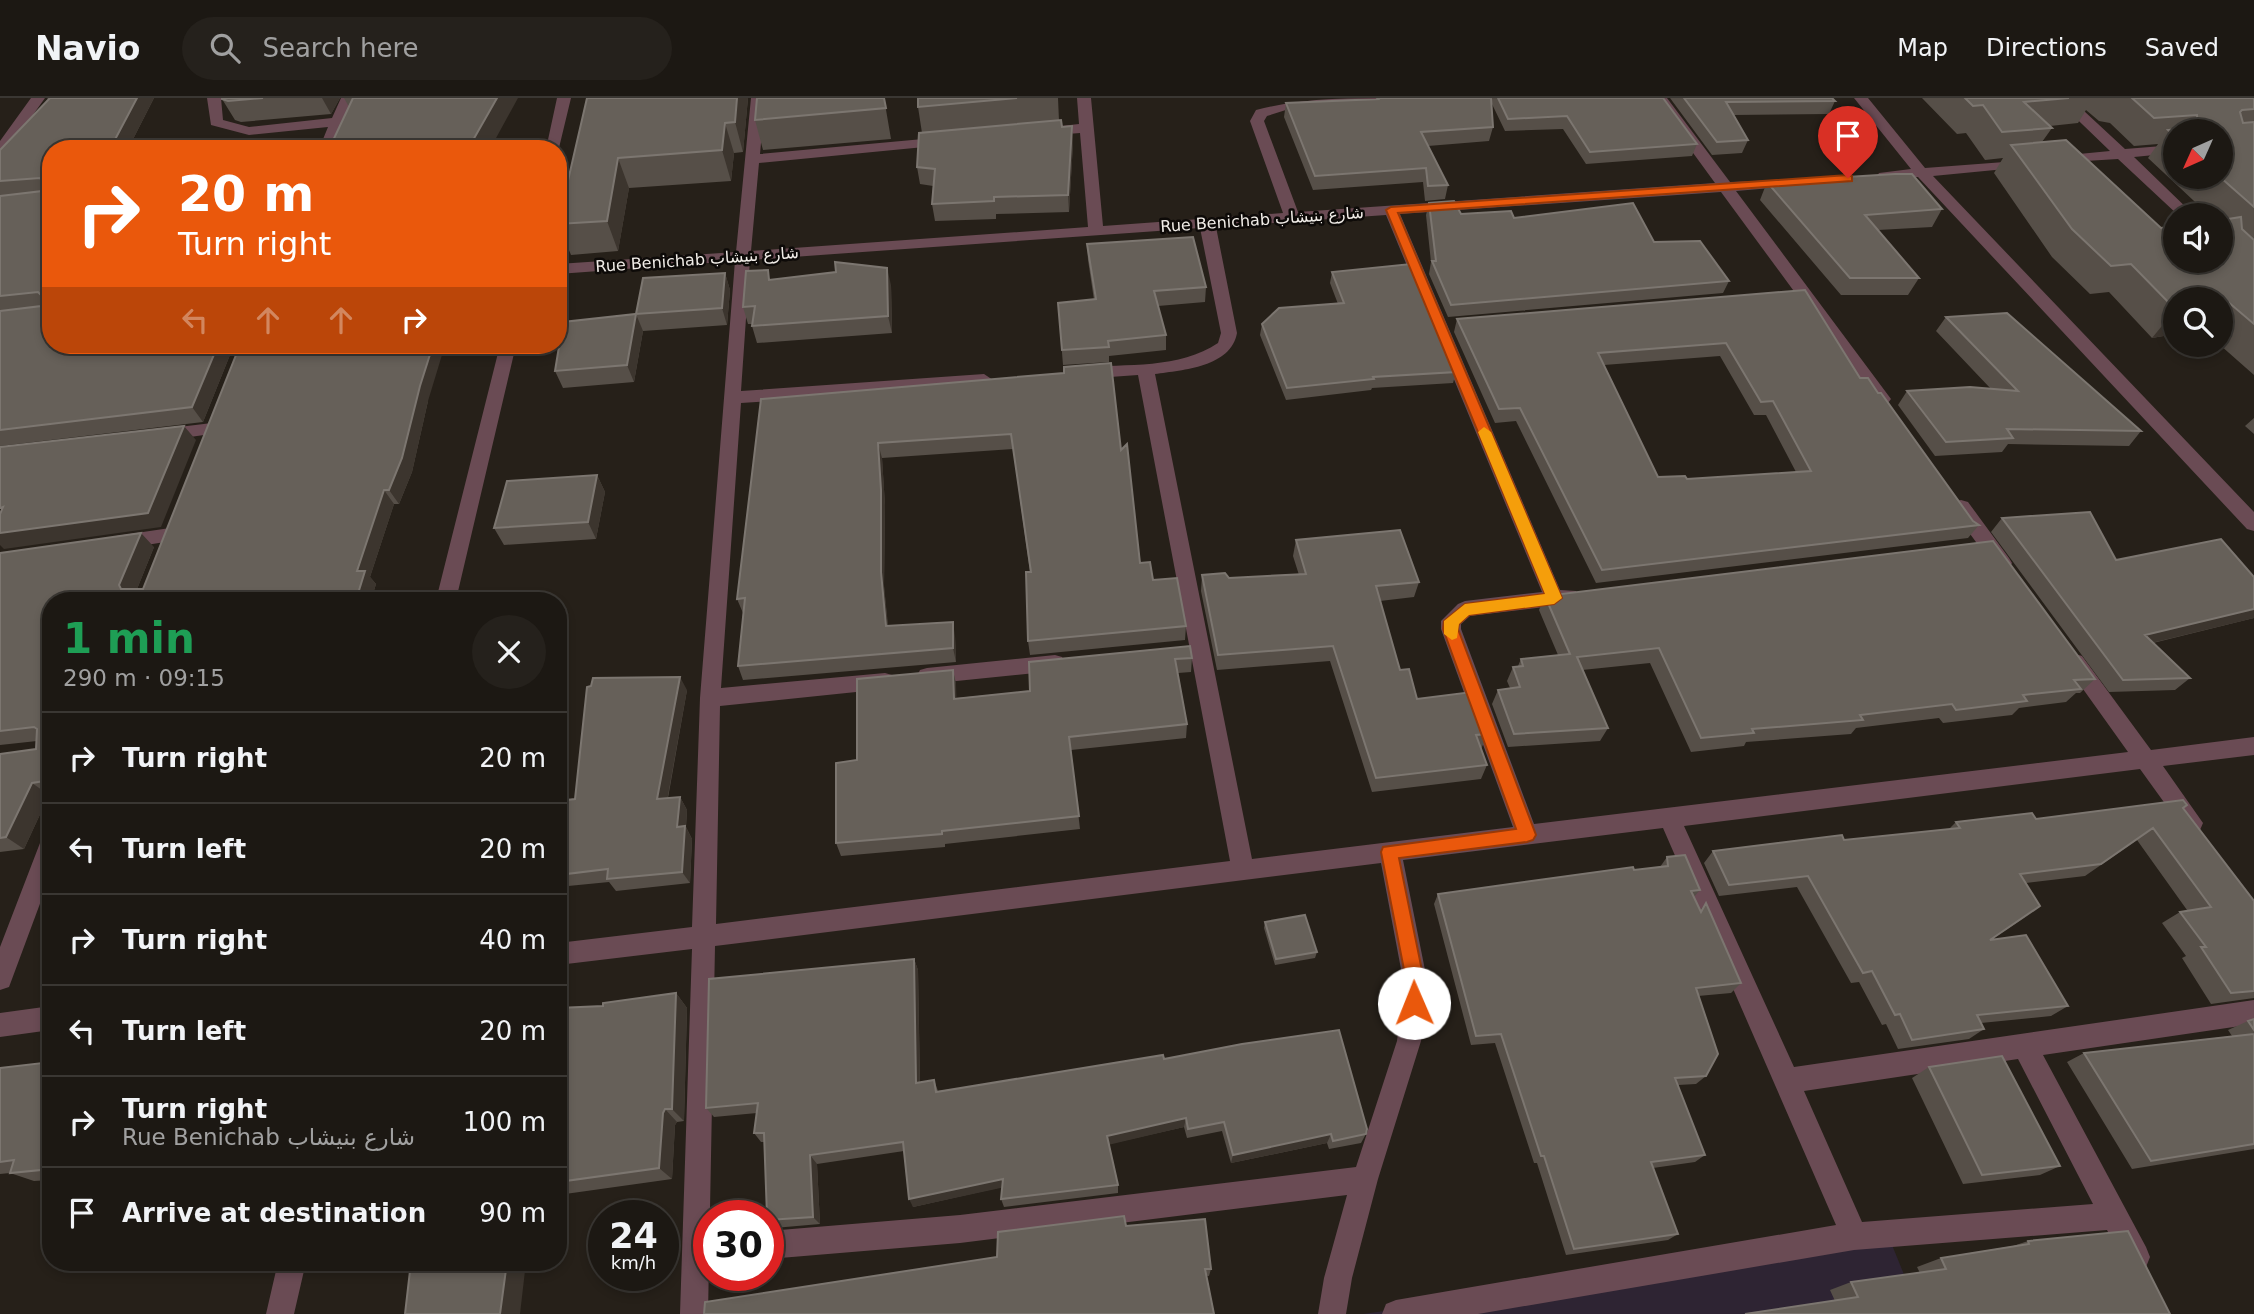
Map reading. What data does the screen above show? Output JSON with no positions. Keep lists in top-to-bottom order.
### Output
{
  "streets": {
    "street": ["Rue Benichab شارع بنيشاب"]
  },
  "north": "bottom left",
  "page": {
    "header": "Navio",
    "search": "Search here",
    "nav": ["Map", "Directions", "Saved"],
    "turn": ["20 m", "Turn right"],
    "heading": ["1 min", "290 m · 09:15"],
    "list": [
      {
        "name": "Turn right",
        "value": "20 m"
      },
      {
        "name": "Turn left",
        "value": "20 m"
      },
      {
        "name": "Turn right",
        "value": "40 m"
      },
      {
        "name": "Turn left",
        "value": "20 m"
      },
      {
        "name": "Turn right",
        "note": "Rue Benichab شارع بنيشاب",
        "value": "100 m"
      },
      {
        "name": "Arrive at destination",
        "value": "90 m"
      }
    ],
    "speed": "24 km/h",
    "limit": "30"
  }
}
